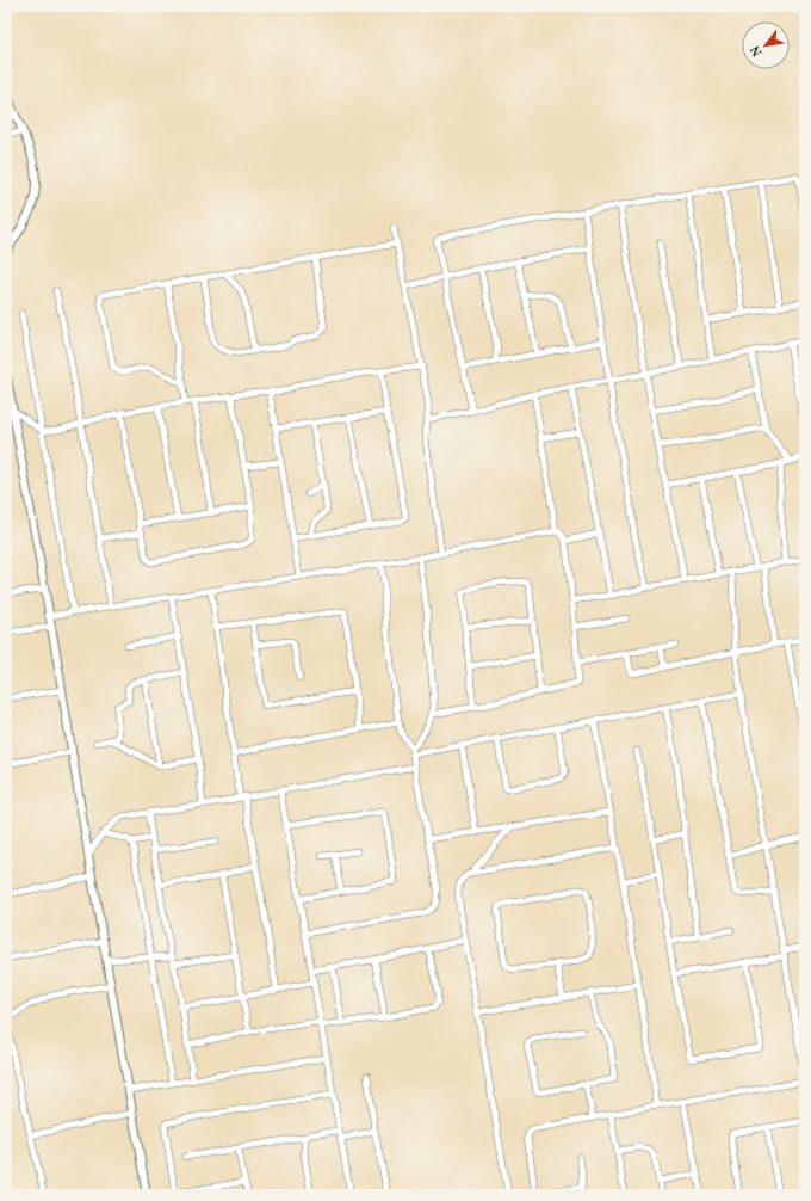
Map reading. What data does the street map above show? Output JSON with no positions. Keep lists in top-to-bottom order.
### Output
{
  "north": "bottom left"
}
